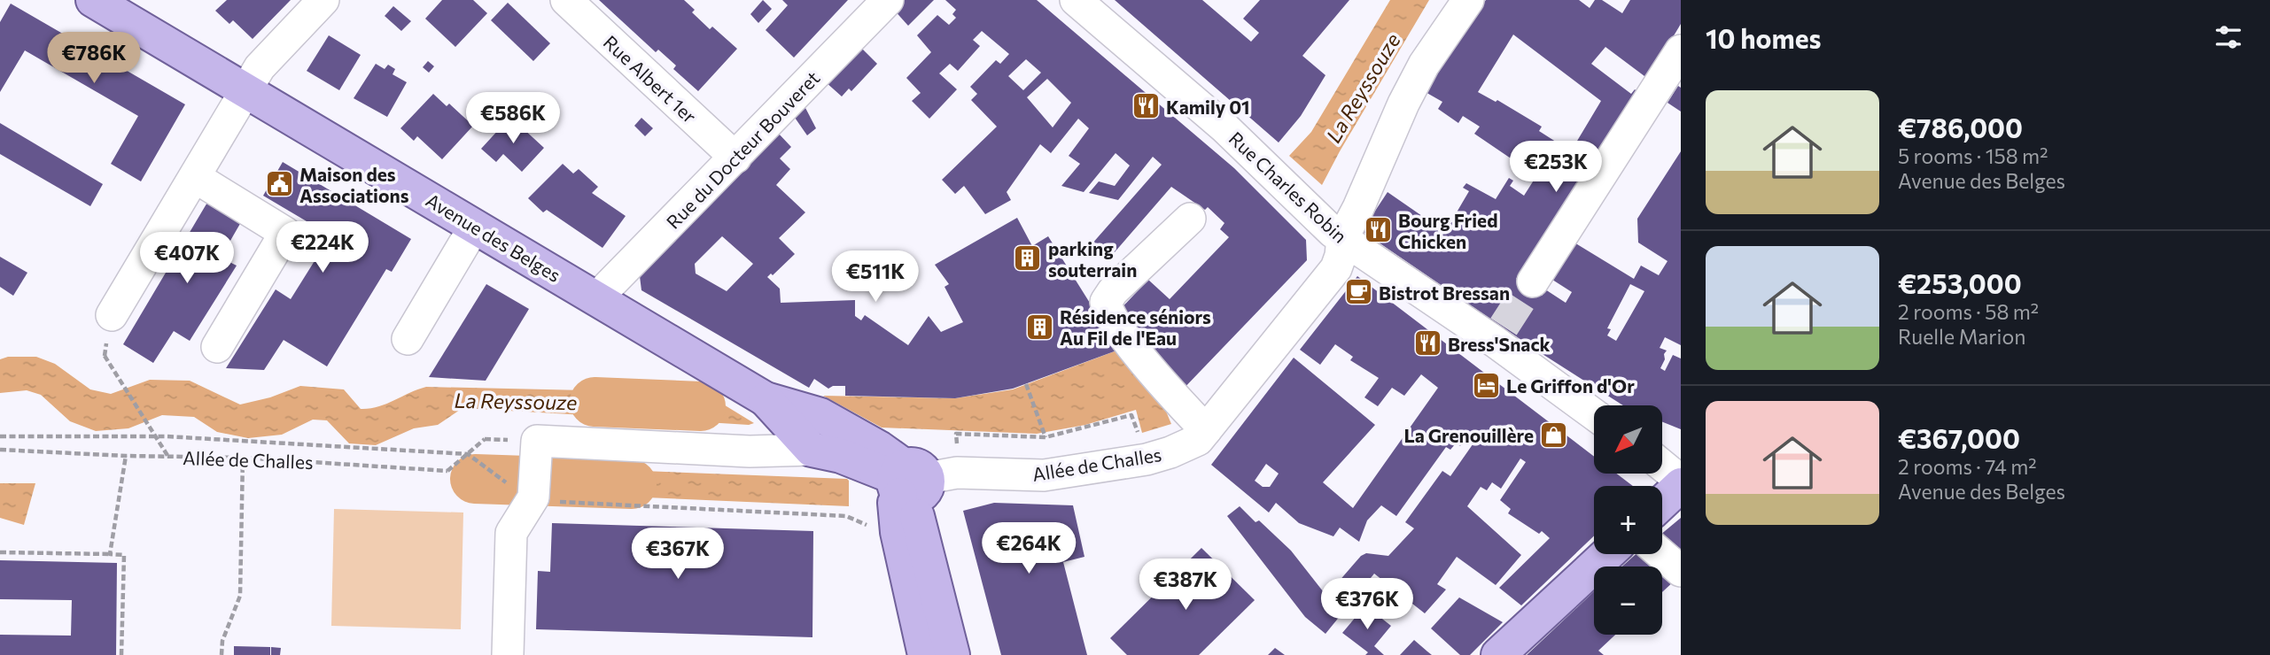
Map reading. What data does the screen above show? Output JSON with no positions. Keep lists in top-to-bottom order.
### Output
{
  "streets": {
    "main road": ["Avenue des Belges", "Allée de Challes"],
    "street": ["Rue Albert 1er", "Rue du Docteur Bouveret", "Rue Charles Robin"]
  },
  "crossings": [
    ["Rue Albert 1er", "Rue du Docteur Bouveret"],
    ["Rue du Docteur Bouveret", "Avenue des Belges"],
    ["Rue Charles Robin", "Allée de Challes"],
    ["Avenue des Belges", "Allée de Challes"]
  ],
  "water": ["La Reyssouze"],
  "places": {
    "restaurant": ["Kamily 01", "Bourg Fried Chicken", "Bress'Snack"],
    "public building": ["Maison des Associations"],
    "building": ["parking souterrain", "Résidence séniors Au Fil de l'Eau"],
    "cafe": ["Bistrot Bressan"],
    "hotel": ["Le Griffon d'Or"],
    "shop": ["La Grenouillère"]
  },
  "north": "bottom left",
  "page": {
    "heading": "10 homes",
    "price": [
      "€786K",
      "€586K",
      "€253K",
      "€224K",
      "€407K",
      "€511K",
      "€264K",
      "€367K",
      "€387K",
      "€376K"
    ],
    "list": [
      {
        "name": "€786,000",
        "note": "5 rooms · 158 m² · Avenue des Belges"
      },
      {
        "name": "€253,000",
        "note": "2 rooms · 58 m² · Ruelle Marion"
      },
      {
        "name": "€367,000",
        "note": "2 rooms · 74 m² · Avenue des Belges"
      }
    ],
    "map_buttons": ["+", "−"]
  }
}
